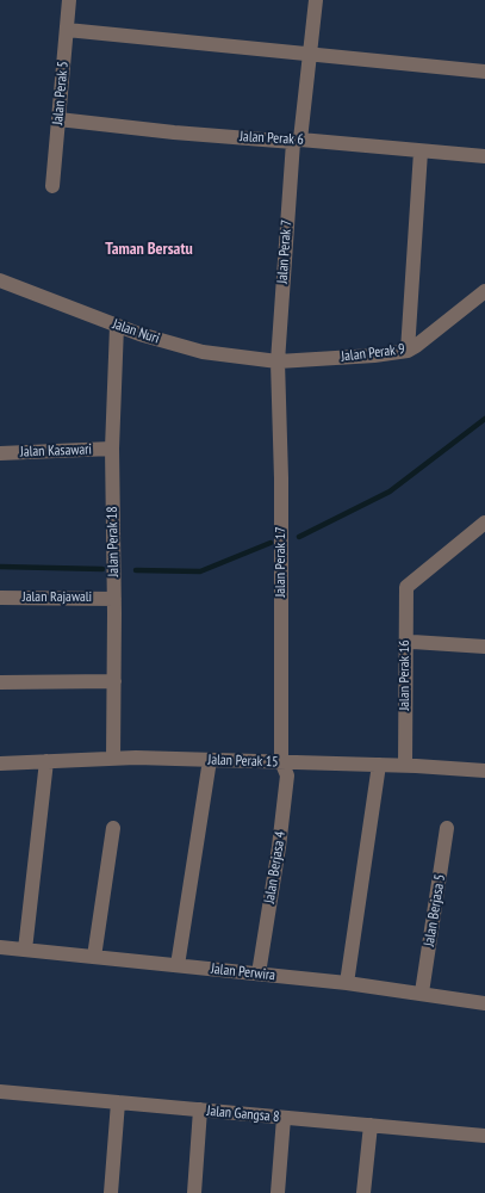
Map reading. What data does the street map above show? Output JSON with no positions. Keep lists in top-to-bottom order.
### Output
{
  "streets": {
    "street": [
      "Jalan Perak 5",
      "Jalan Perak 6",
      "Jalan Perak 7",
      "Jalan Nuri",
      "Jalan Perak 9",
      "Jalan Kasawari",
      "Jalan Perak 18",
      "Jalan Perak 17",
      "Jalan Rajawali",
      "Jalan Perak 16",
      "Jalan Perak 15",
      "Jalan Berjasa 4",
      "Jalan Berjasa 5",
      "Jalan Perwira",
      "Jalan Gangsa 8"
    ]
  },
  "crossings": [
    ["Jalan Perak 5", "Jalan Perak 6"],
    ["Jalan Perak 6", "Jalan Perak 7"],
    ["Jalan Perak 7", "Jalan Nuri"],
    ["Jalan Perak 7", "Jalan Perak 9"],
    ["Jalan Perak 7", "Jalan Perak 17"],
    ["Jalan Nuri", "Jalan Perak 9"],
    ["Jalan Nuri", "Jalan Perak 18"],
    ["Jalan Nuri", "Jalan Perak 17"],
    ["Jalan Perak 9", "Jalan Perak 17"],
    ["Jalan Kasawari", "Jalan Perak 18"],
    ["Jalan Perak 18", "Jalan Rajawali"],
    ["Jalan Perak 18", "Jalan Perak 15"],
    ["Jalan Perak 17", "Jalan Perak 15"],
    ["Jalan Perak 17", "Jalan Berjasa 4"],
    ["Jalan Perak 16", "Jalan Perak 15"],
    ["Jalan Perak 15", "Jalan Berjasa 4"],
    ["Jalan Berjasa 4", "Jalan Perwira"],
    ["Jalan Berjasa 5", "Jalan Perwira"]
  ],
  "districts": ["Taman Bersatu"]
}
